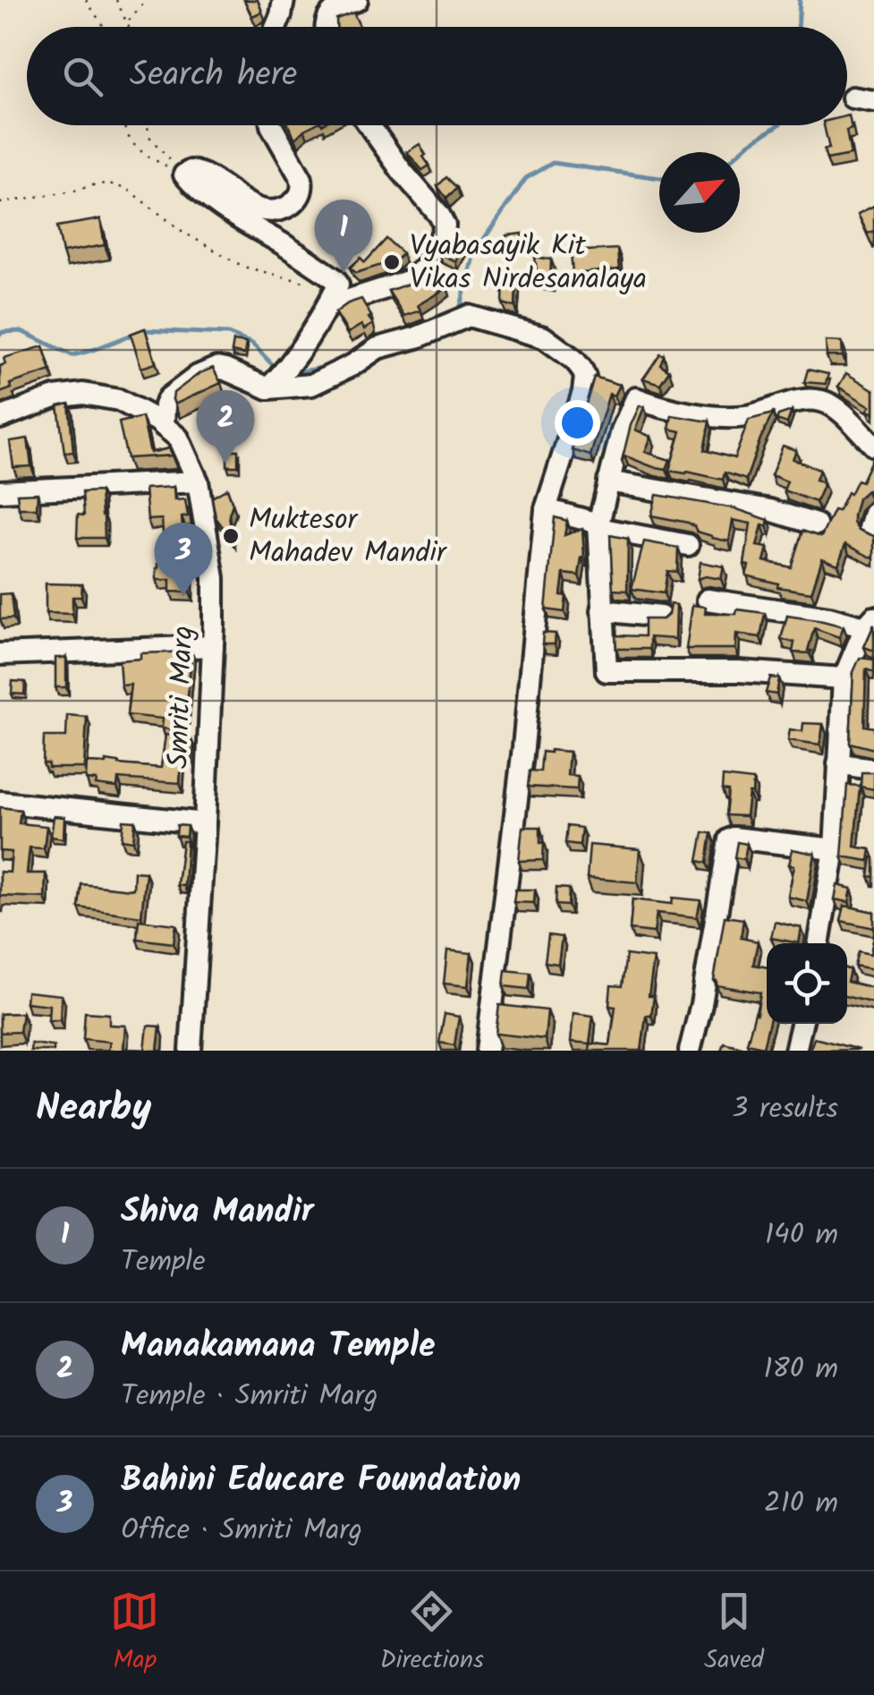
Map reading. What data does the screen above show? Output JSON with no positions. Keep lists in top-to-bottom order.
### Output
{
  "streets": {
    "street": ["Smriti Marg"]
  },
  "places": ["Vyabasayik Kit Vikas Nirdesanalaya", "Muktesor Mahadev Mandir"],
  "north": "top right",
  "page": {
    "search": "Search here",
    "pins": ["1", "2", "3"],
    "heading": ["Nearby", "3 results"],
    "list": [
      {
        "mark": "1",
        "name": "Shiva Mandir",
        "note": "Temple",
        "value": "140 m"
      },
      {
        "mark": "2",
        "name": "Manakamana Temple",
        "note": "Temple · Smriti Marg",
        "value": "180 m"
      },
      {
        "mark": "3",
        "name": "Bahini Educare Foundation",
        "note": "Office · Smriti Marg",
        "value": "210 m"
      }
    ],
    "nav": ["Map", "Directions", "Saved"]
  }
}
